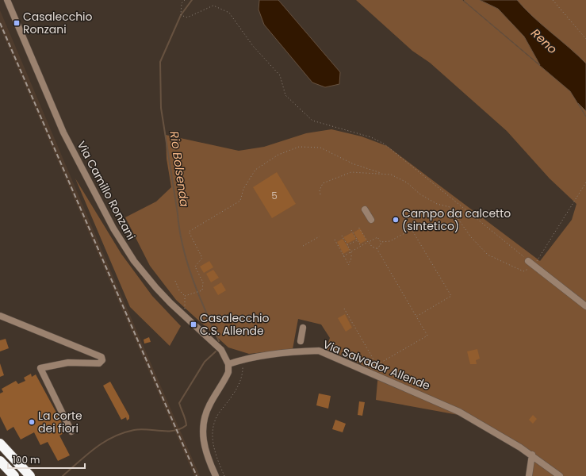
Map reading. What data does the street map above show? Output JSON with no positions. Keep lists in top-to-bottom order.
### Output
{
  "streets": {
    "street": ["Via Camillo Ronzani", "Via Salvador Allende"]
  },
  "crossings": [
    ["Via Camillo Ronzani", "Via Salvador Allende"]
  ],
  "water": ["Reno", "Rio Bolsenda"],
  "places": {
    "transit": ["Casalecchio Ronzani", "Casalecchio C.S. Allende"],
    "other": ["Campo da calcetto (sintetico)", "La corte dei fiori"]
  },
  "house_numbers": ["5"],
  "scale_bar": "100 m"
}
